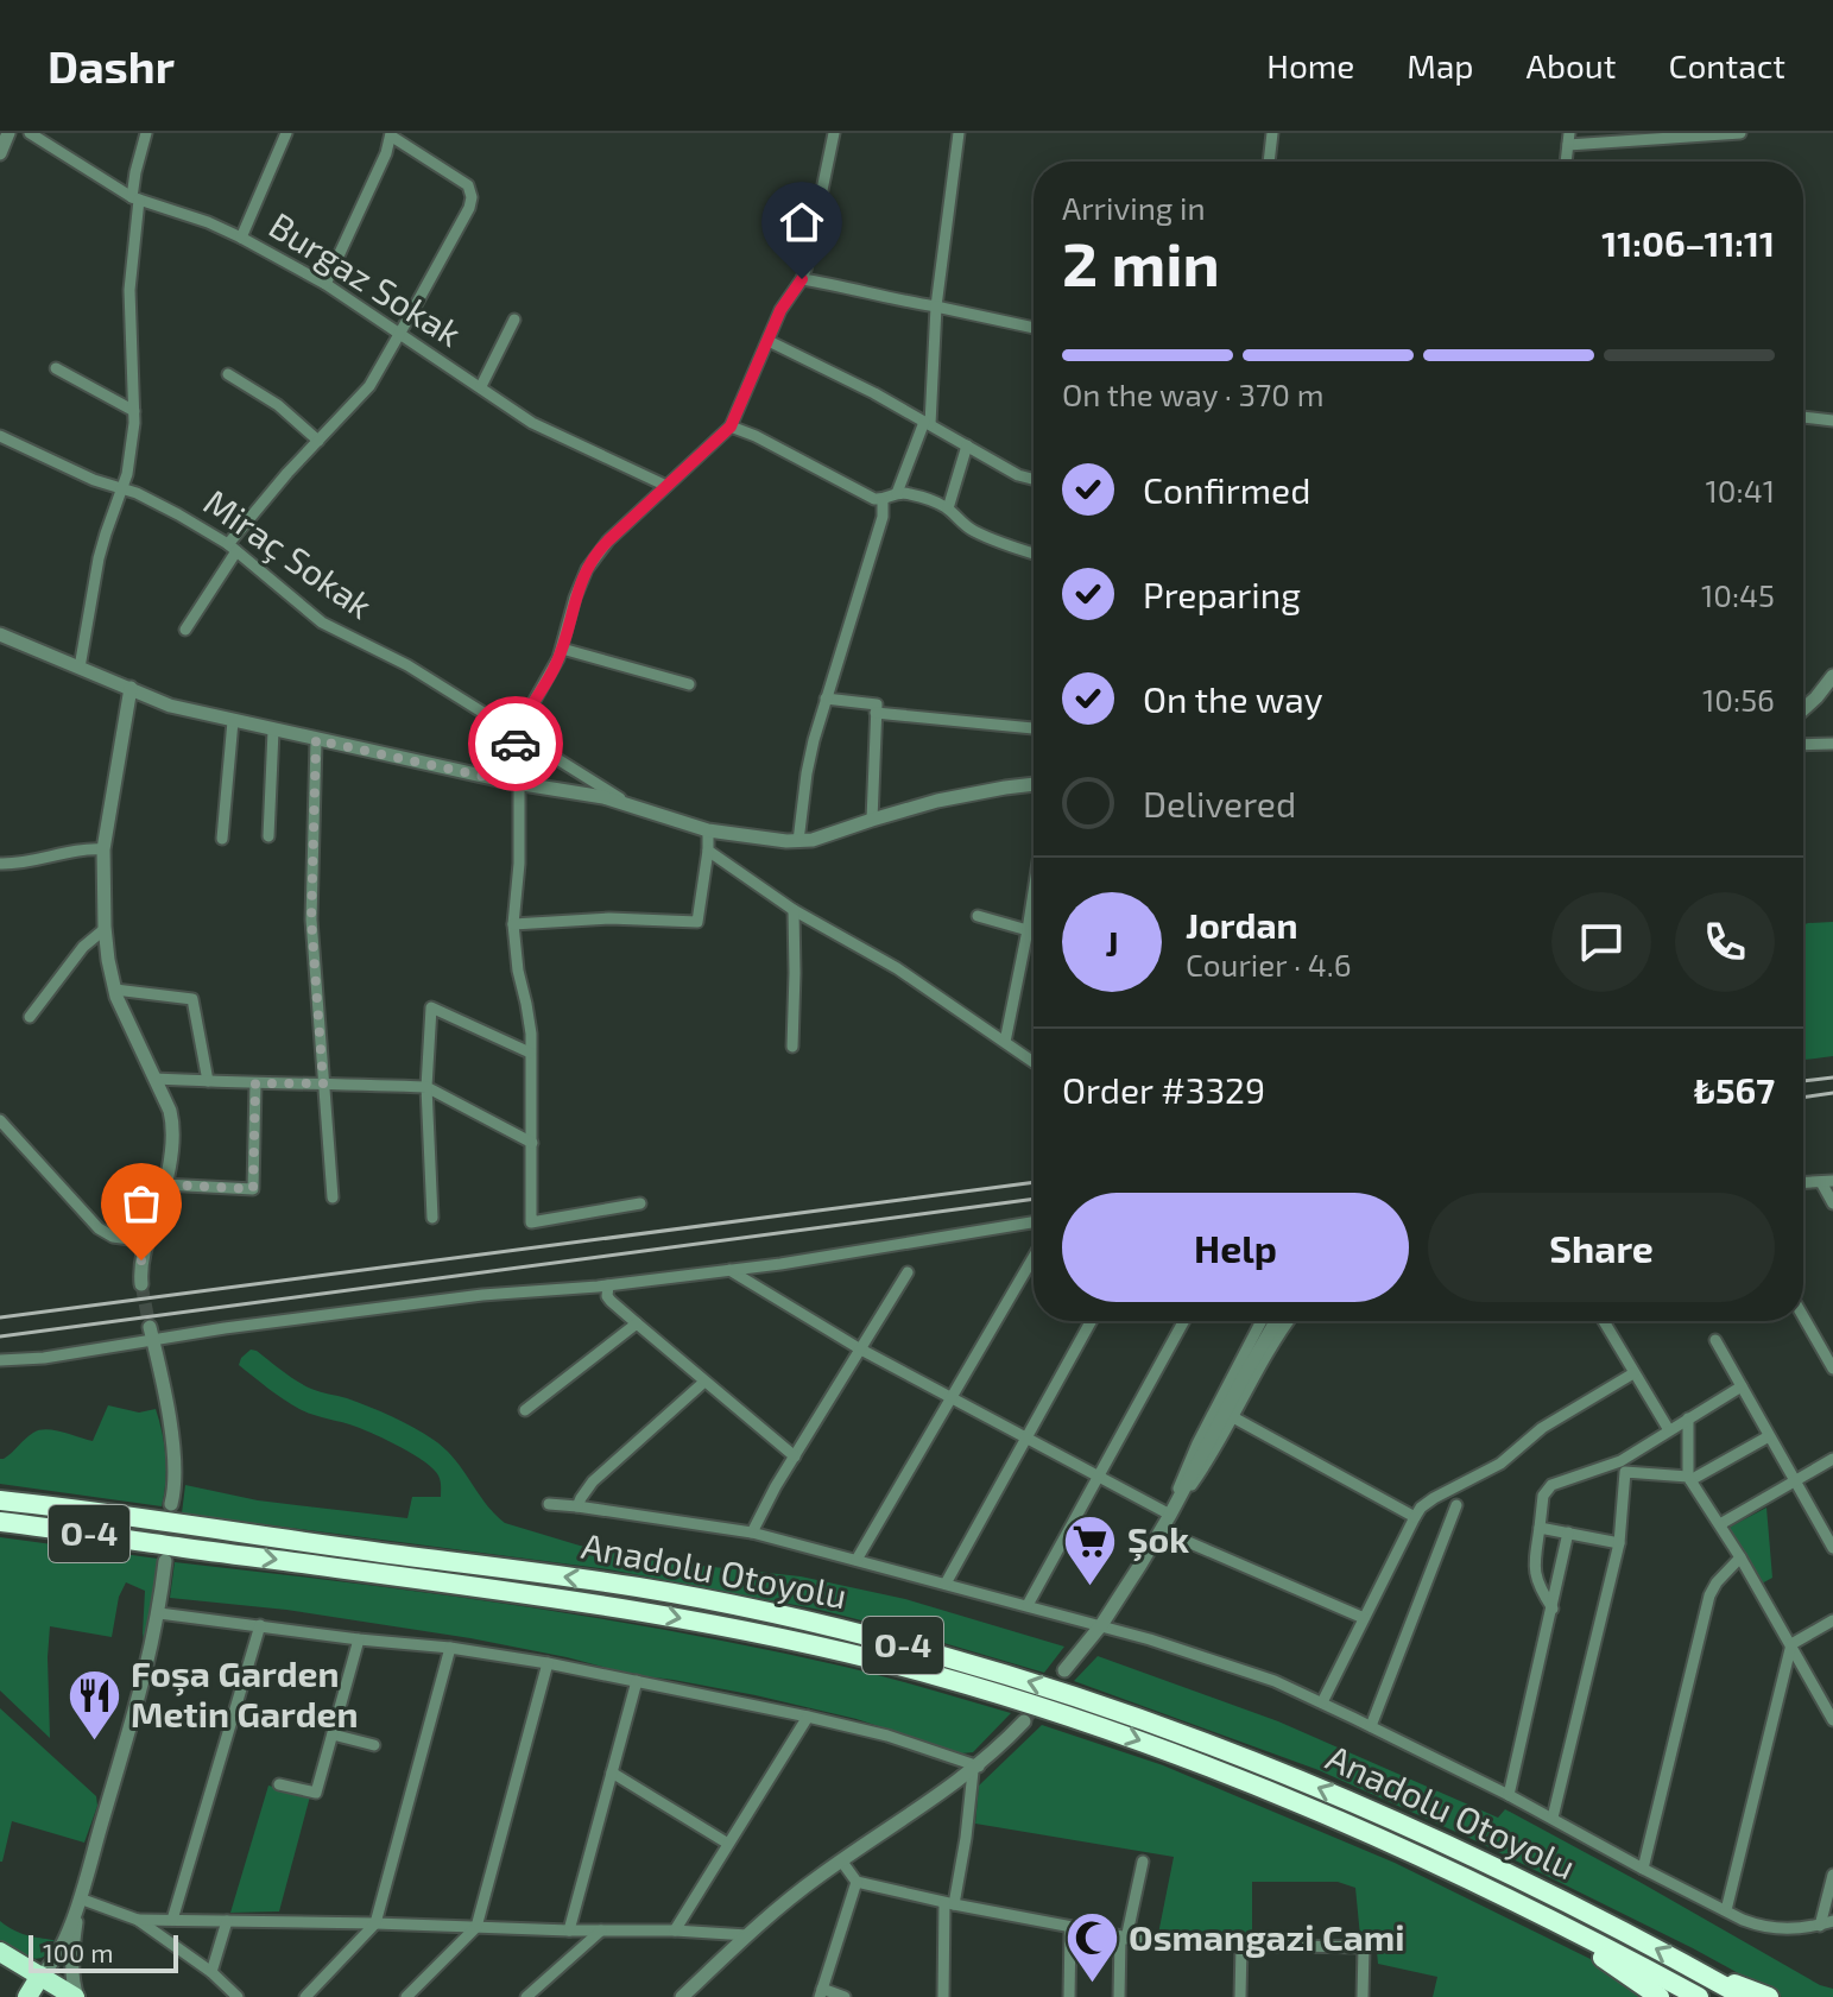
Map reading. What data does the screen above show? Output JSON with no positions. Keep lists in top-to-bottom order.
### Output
{
  "streets": {
    "highway": ["O-4", "Anadolu Otoyolu"],
    "street": ["Burgaz Sokak", "Miraç Sokak"]
  },
  "places": {
    "supermarket": ["Şok"],
    "restaurant": ["Foşa Garden Metin Garden"],
    "mosque": ["Osmangazi Cami"]
  },
  "scale_bar": "100 m",
  "page": {
    "header": "Dashr",
    "nav": [
      "Home",
      "Map",
      "About",
      "Contact"
    ],
    "heading": ["2 min", "Arriving in", "11:06–11:11"],
    "panel": [
      "Jordan",
      "Courier · 4.6",
      "Order #3329",
      "₺567"
    ],
    "bar": "On the way · 370 m",
    "list": [
      ["Confirmed", "10:41"],
      ["Preparing", "10:45"],
      ["On the way", "10:56"],
      "Delivered"
    ],
    "round": "J",
    "buttons": ["Help", "Share"],
    "scale": "100 m"
  }
}
